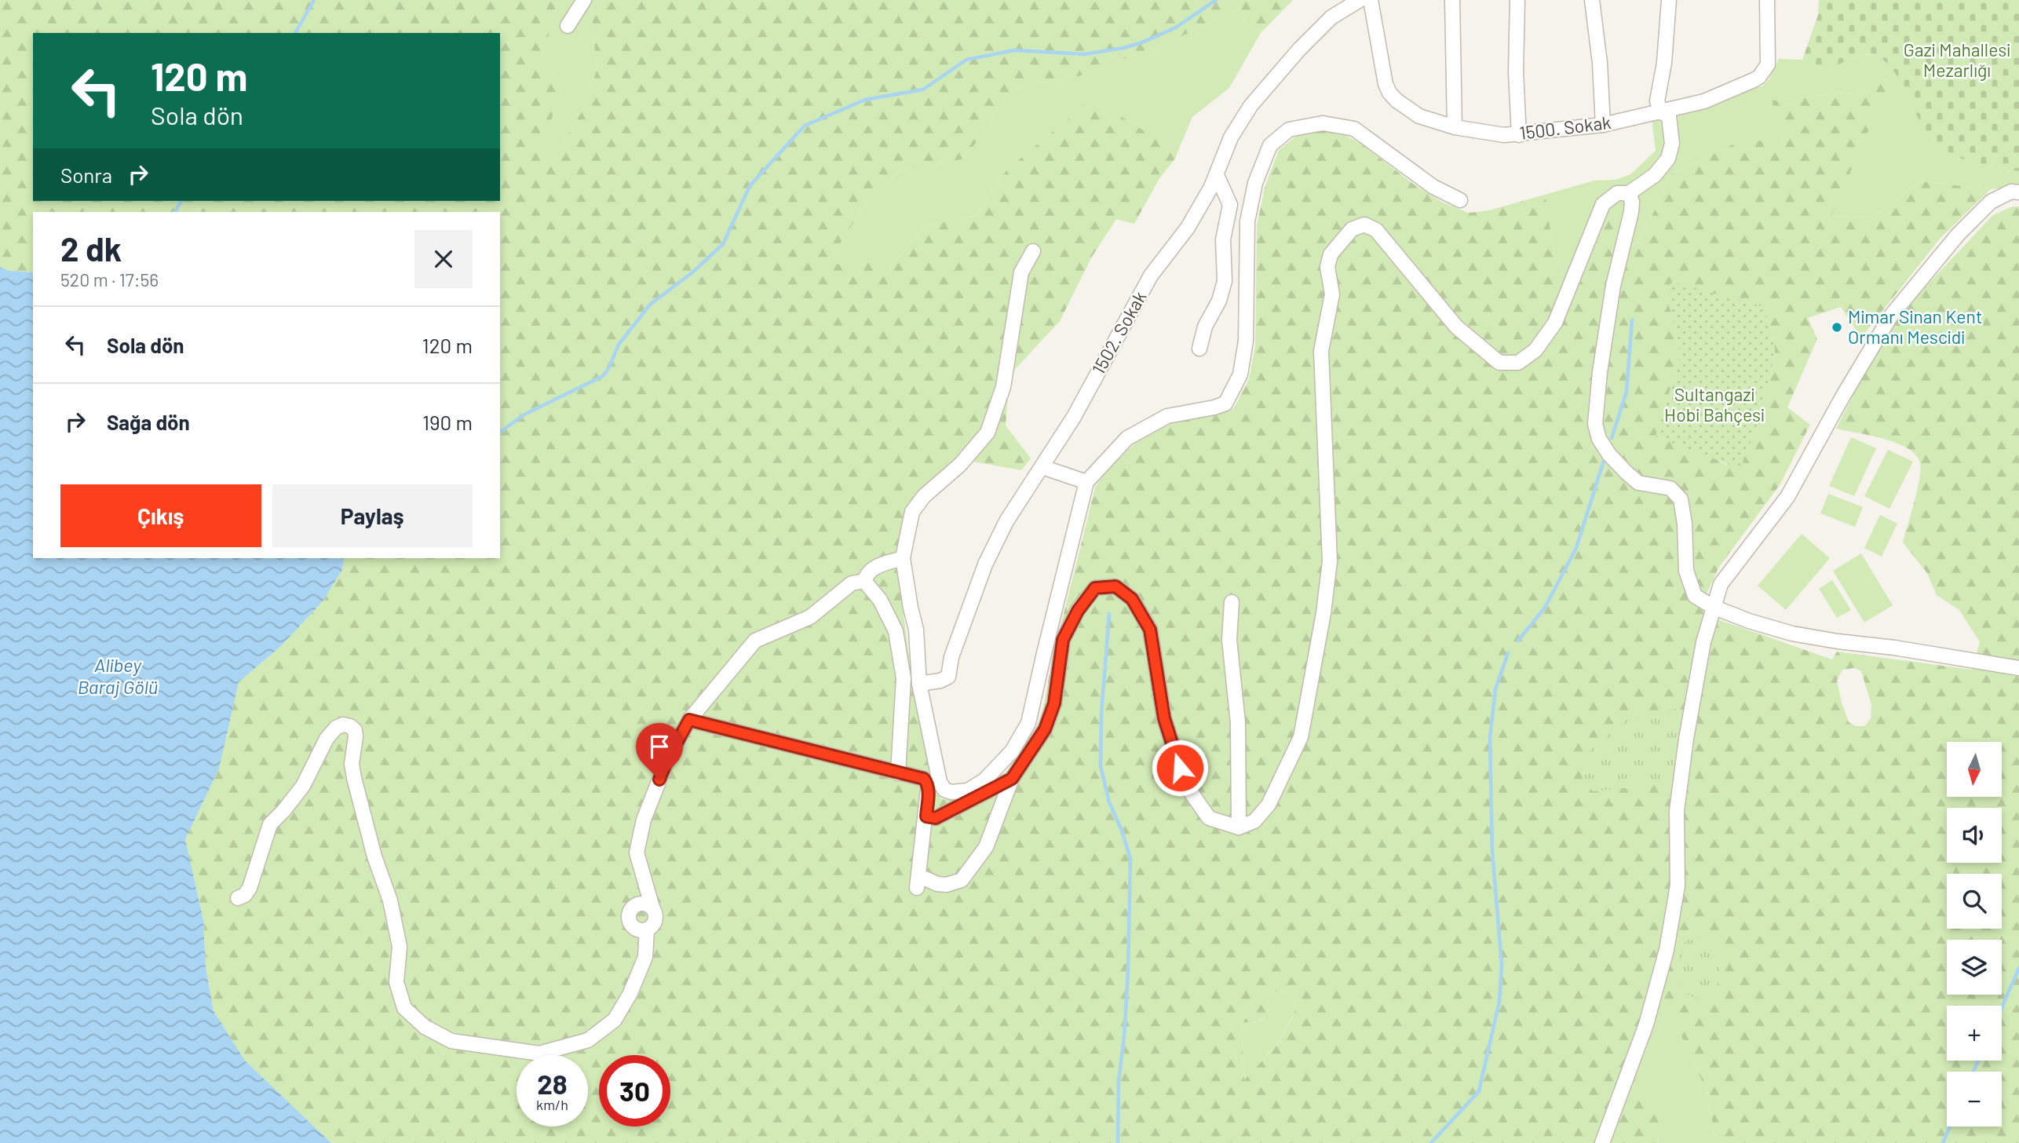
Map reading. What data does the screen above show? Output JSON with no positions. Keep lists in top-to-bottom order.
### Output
{
  "streets": {
    "street": ["1500. Sokak", "1502. Sokak"]
  },
  "water": ["Alibey Baraj Gölü"],
  "parks": ["Gazi Mahallesi Mezarlığı", "Sultangazi Hobi Bahçesi"],
  "places": ["Mimar Sinan Kent Ormanı Mescidi"],
  "north": "bottom",
  "page": {
    "turn": ["120 m", "Sola dön"],
    "then": "Sonra",
    "heading": ["2 dk", "520 m · 17:56"],
    "list": [
      {
        "name": "Sola dön",
        "value": "120 m"
      },
      {
        "name": "Sağa dön",
        "value": "190 m"
      }
    ],
    "buttons": ["Çıkış", "Paylaş"],
    "map_buttons": ["+", "−"],
    "speed": "28 km/h",
    "limit": "30"
  }
}
